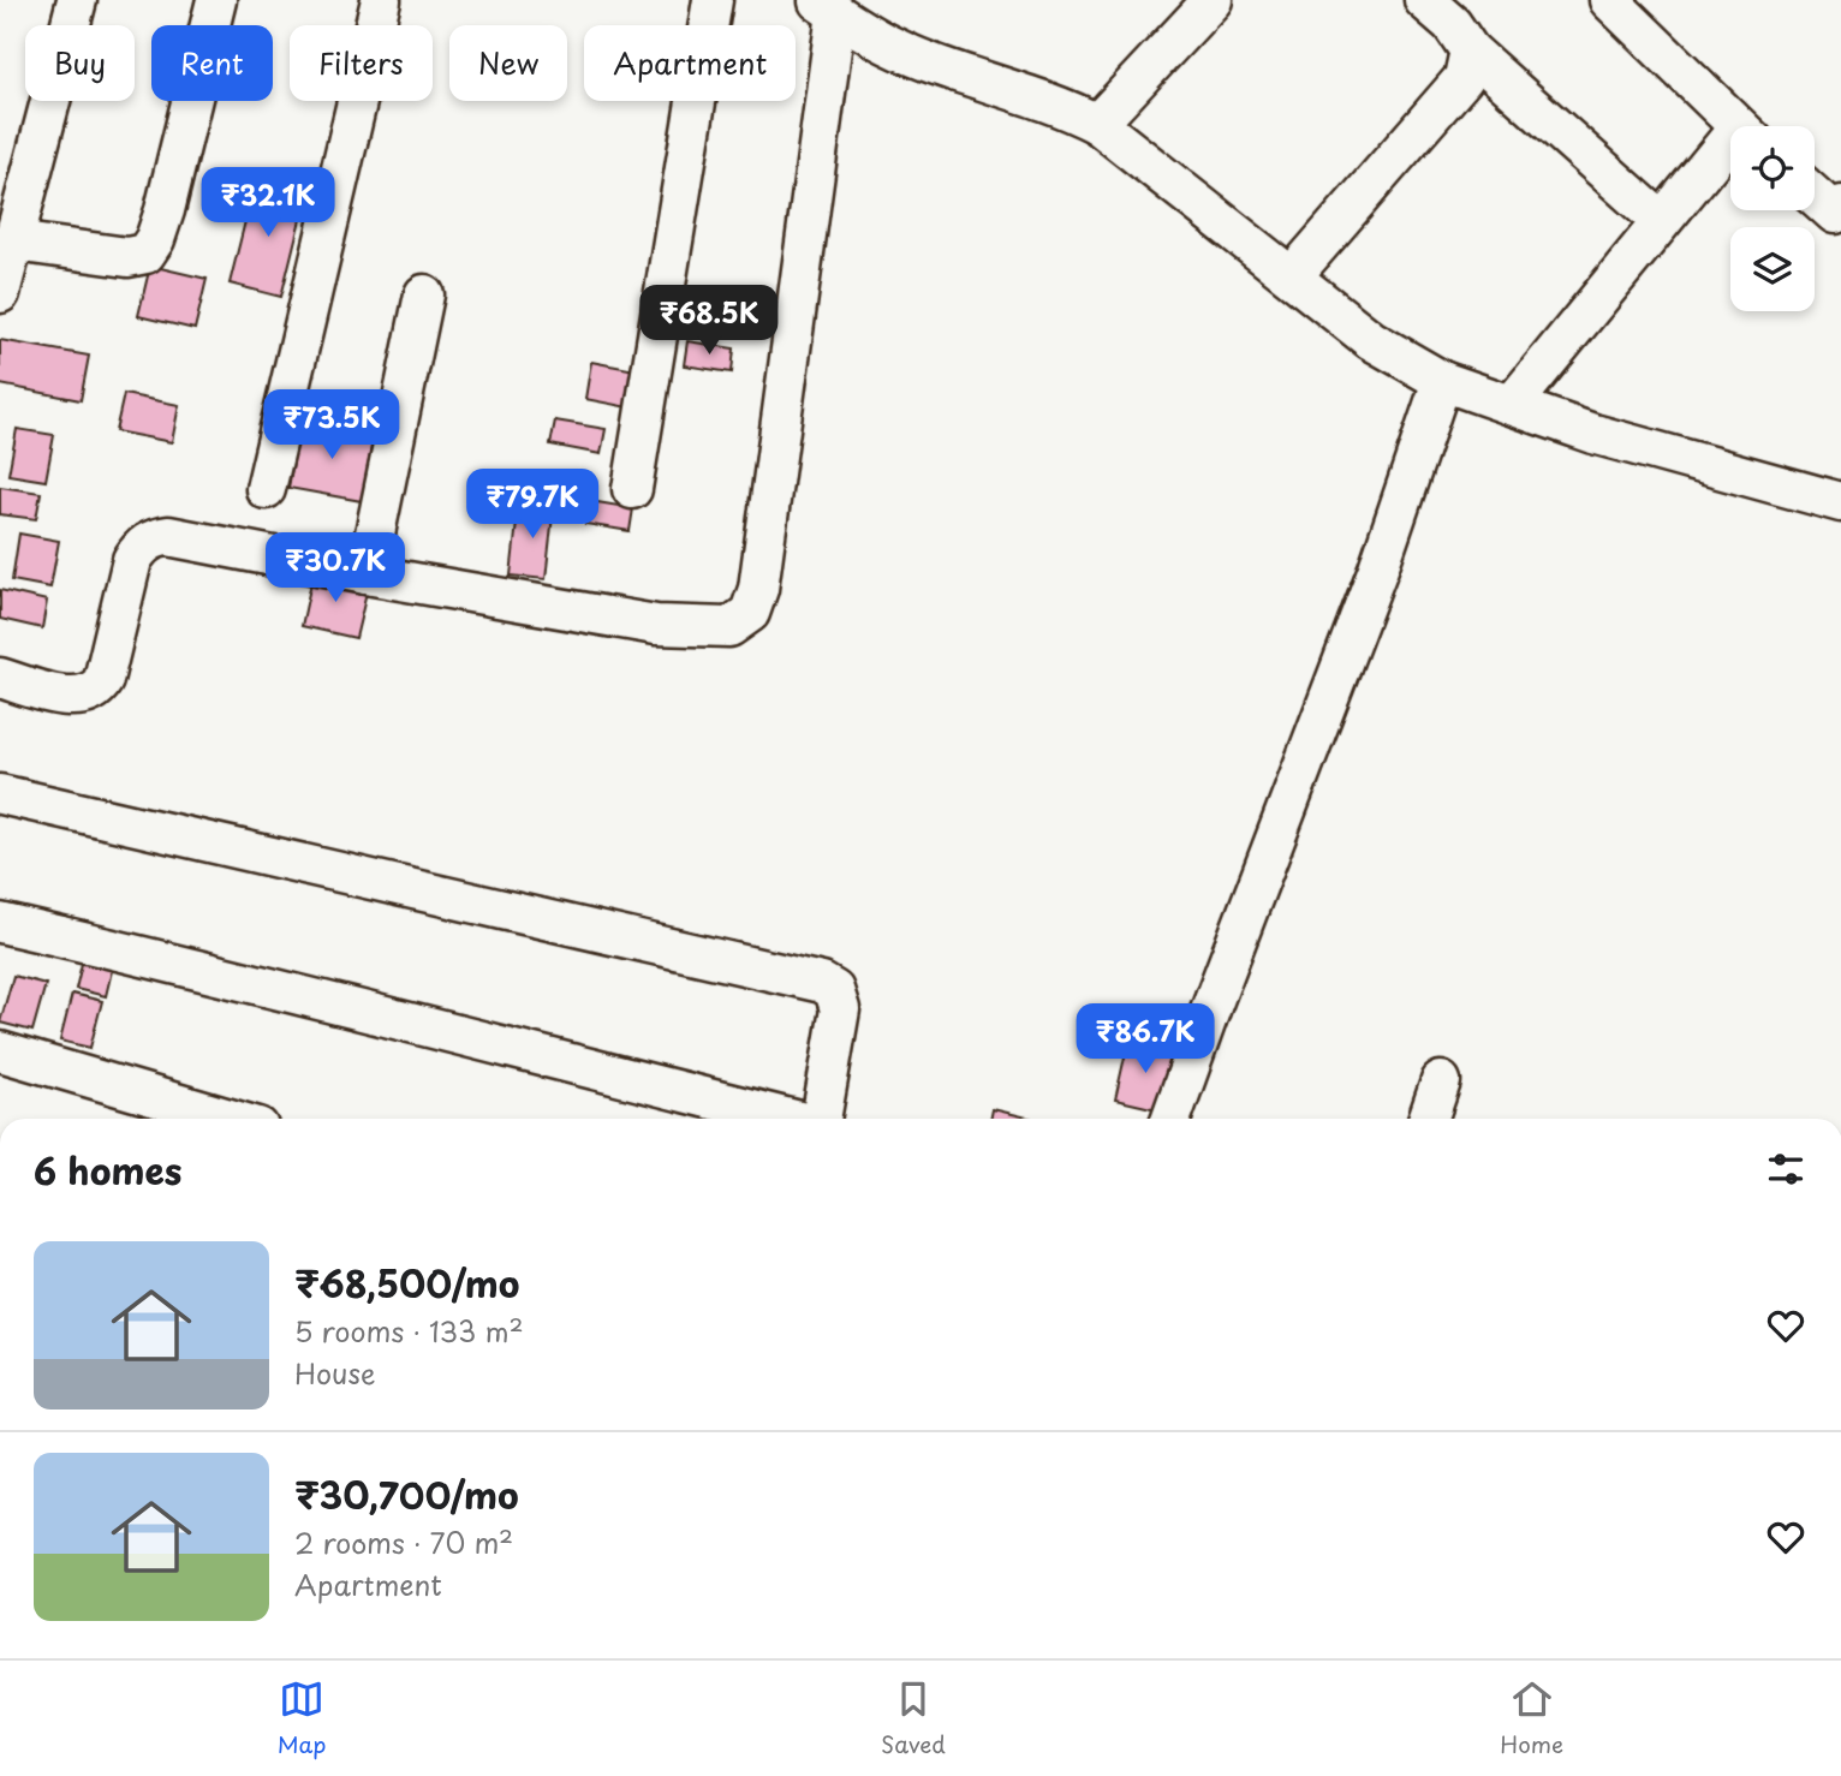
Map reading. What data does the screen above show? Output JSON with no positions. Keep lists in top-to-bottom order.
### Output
{
  "page": {
    "chip": [
      "Buy",
      "Rent",
      "Filters",
      "New",
      "Apartment"
    ],
    "price": [
      "₹32.1K",
      "₹68.5K",
      "₹73.5K",
      "₹79.7K",
      "₹30.7K",
      "₹86.7K"
    ],
    "heading": "6 homes",
    "list": [
      {
        "name": "₹68,500/mo",
        "note": "5 rooms · 133 m² · House"
      },
      {
        "name": "₹30,700/mo",
        "note": "2 rooms · 70 m² · Apartment"
      }
    ],
    "tabs": ["Map", "Saved", "Home"]
  }
}
